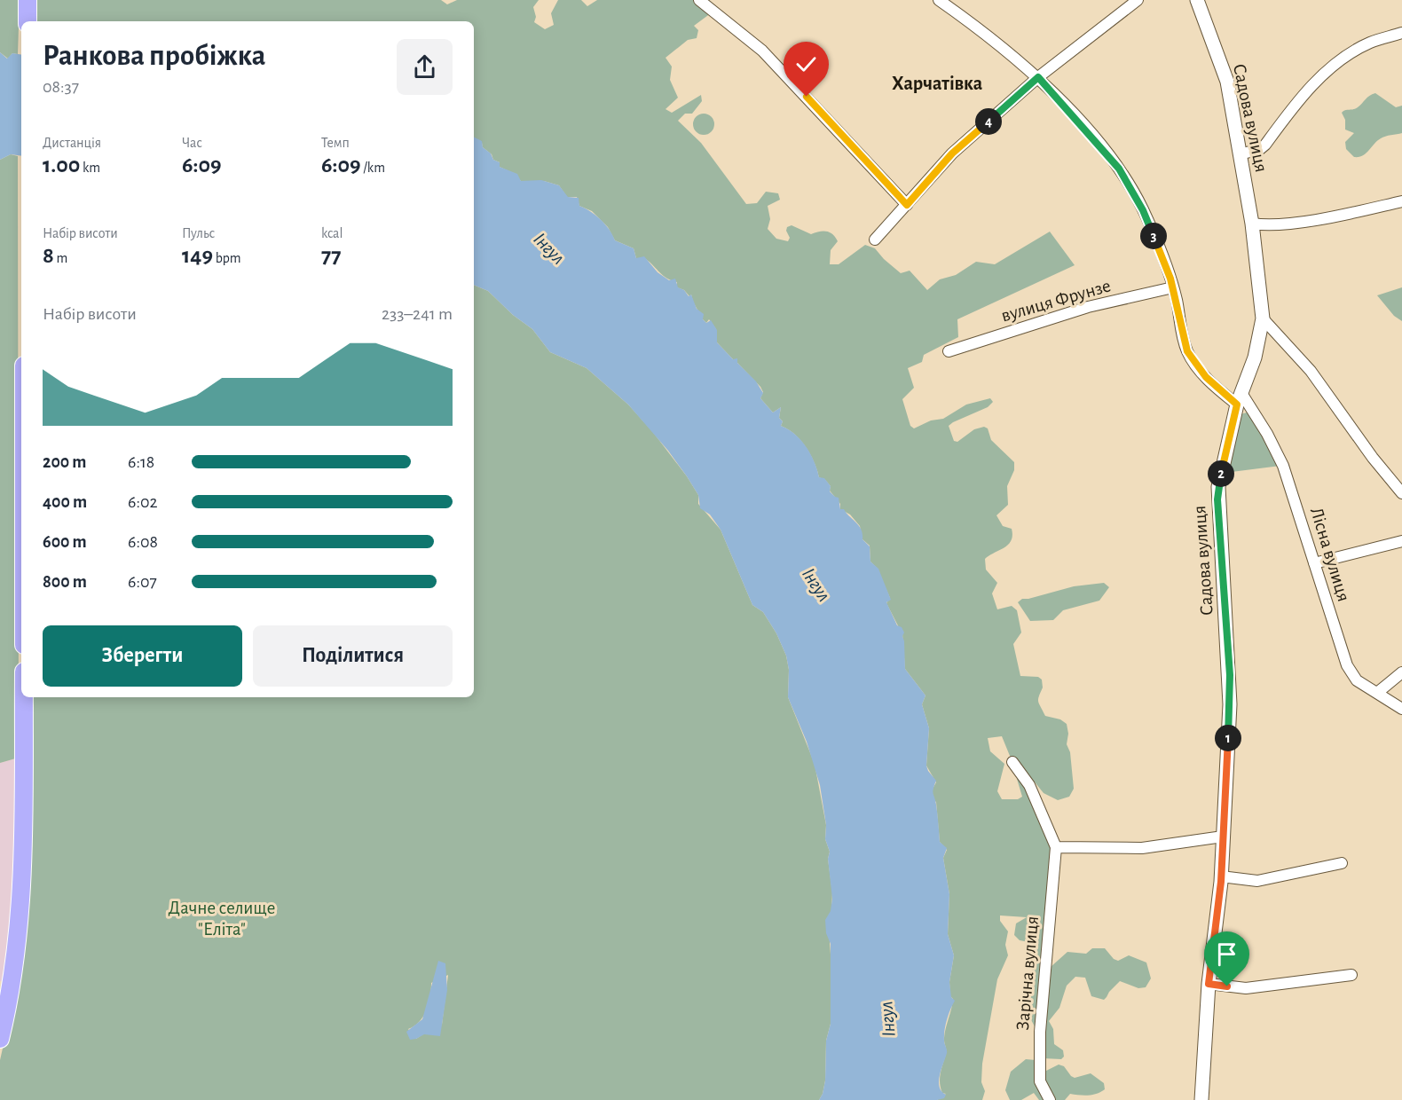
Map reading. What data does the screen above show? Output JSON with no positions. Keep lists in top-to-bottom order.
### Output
{
  "streets": {
    "street": [
      "Садова вулиця",
      "вулиця Фрунзе",
      "Лісна вулиця",
      "Зарічна вулиця"
    ]
  },
  "crossings": [
    ["Садова вулиця", "Лісна вулиця"]
  ],
  "districts": ["Харчатівка"],
  "water": ["Інгул"],
  "parks": ["Дачне селище \"Еліта\""],
  "page": {
    "heading": ["Ранкова пробіжка", "08:37"],
    "pins": [
      "4",
      "3",
      "2",
      "1"
    ],
    "stats": [
      ["Дистанція", "1.00 km"],
      ["Час", "6:09"],
      ["Темп", "6:09 /km"],
      ["Набір висоти", "8 m"],
      ["Пульс", "149 bpm"],
      ["kcal", "77"]
    ],
    "chart": ["Набір висоти", "233–241 m"],
    "list": [
      {
        "name": "200 m",
        "note": "6:18"
      },
      {
        "name": "400 m",
        "note": "6:02"
      },
      {
        "name": "600 m",
        "note": "6:08"
      },
      {
        "name": "800 m",
        "note": "6:07"
      }
    ],
    "buttons": ["Зберегти", "Поділитися"]
  }
}
